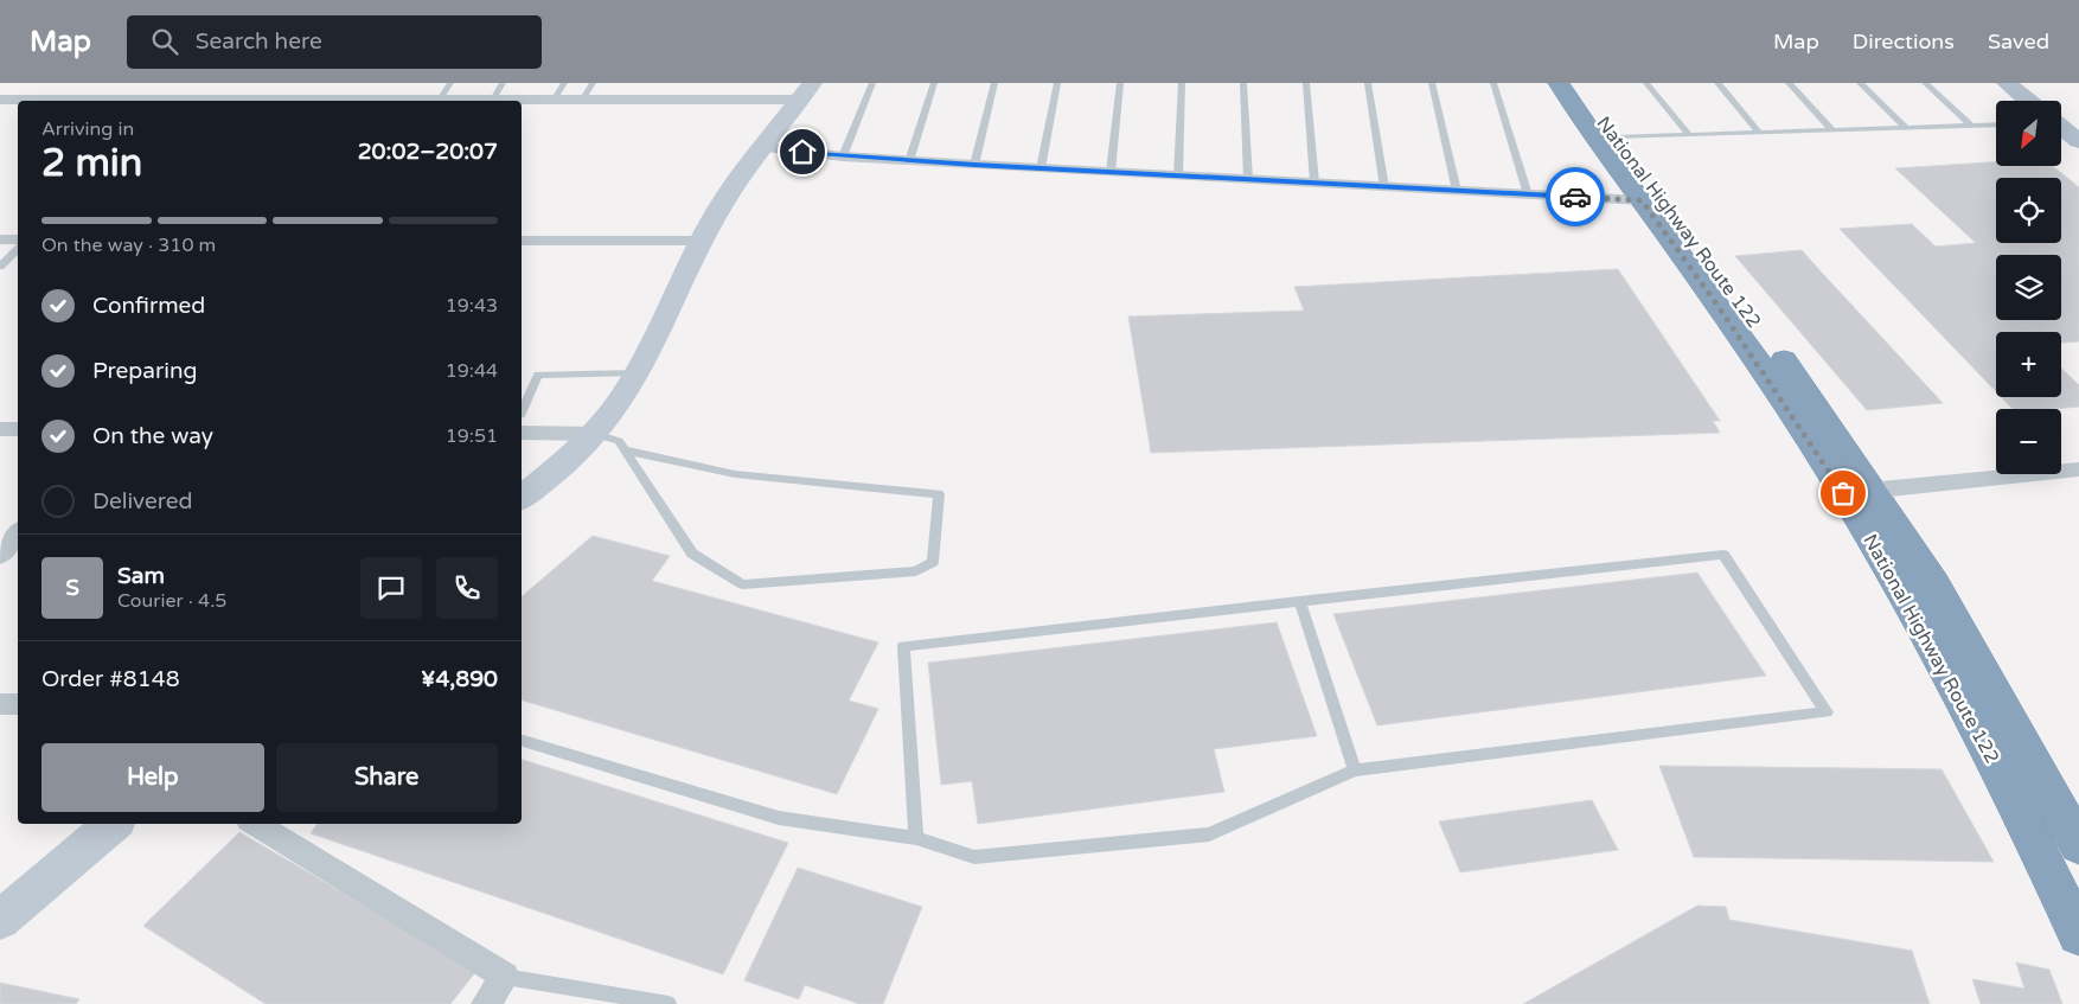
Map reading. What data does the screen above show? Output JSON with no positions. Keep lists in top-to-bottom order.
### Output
{
  "streets": {
    "highway": ["National Highway Route 122"]
  },
  "north": "bottom left",
  "page": {
    "header": "Map",
    "search": "Search here",
    "nav": ["Map", "Directions", "Saved"],
    "map_buttons": ["+", "−"],
    "heading": ["2 min", "Arriving in", "20:02–20:07"],
    "panel": [
      "Sam",
      "Courier · 4.5",
      "Order #8148",
      "¥4,890"
    ],
    "bar": "On the way · 310 m",
    "list": [
      ["Confirmed", "19:43"],
      ["Preparing", "19:44"],
      ["On the way", "19:51"],
      "Delivered"
    ],
    "round": "S",
    "buttons": ["Help", "Share"]
  }
}
